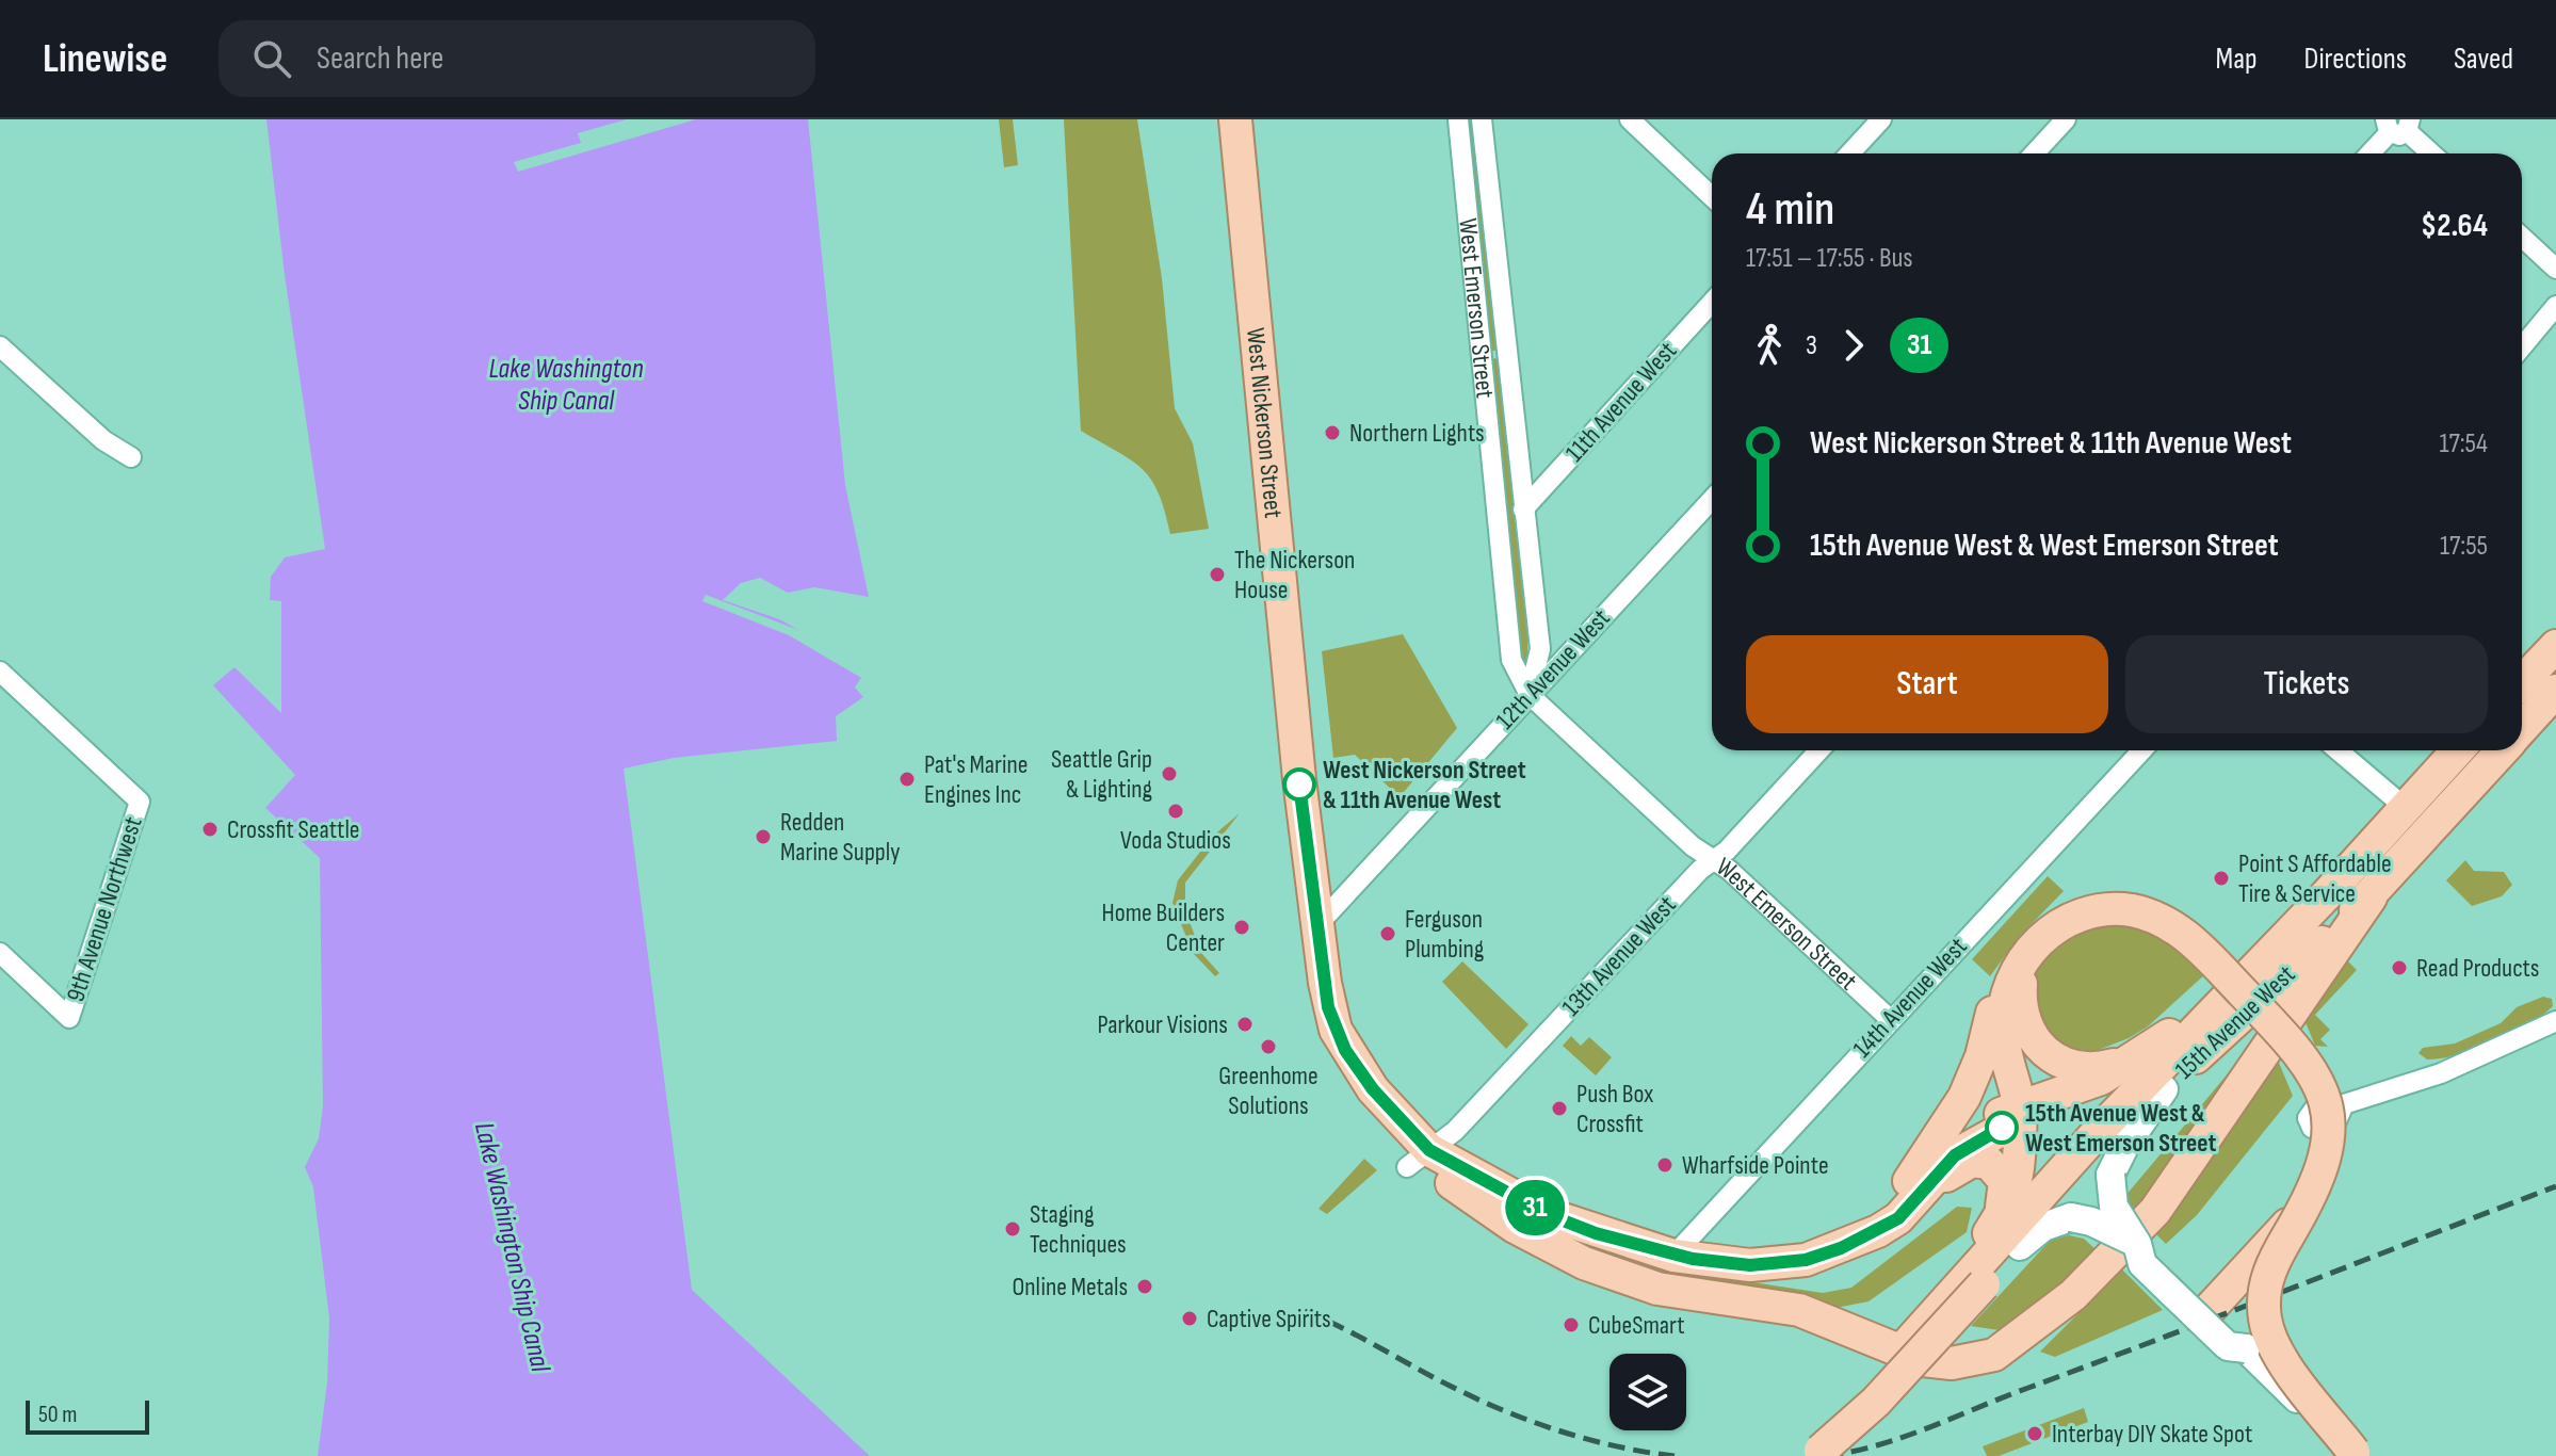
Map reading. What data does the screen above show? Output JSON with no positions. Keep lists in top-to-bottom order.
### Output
{
  "streets": {
    "main road": ["West Nickerson Street", "15th Avenue West"],
    "street": [
      "West Emerson Street",
      "11th Avenue West",
      "12th Avenue West",
      "9th Avenue Northwest",
      "13th Avenue West",
      "14th Avenue West"
    ]
  },
  "crossings": [
    ["West Emerson Street", "11th Avenue West"],
    ["West Emerson Street", "12th Avenue West"],
    ["West Emerson Street", "13th Avenue West"],
    ["West Emerson Street", "14th Avenue West"],
    ["West Nickerson Street", "12th Avenue West"],
    ["West Nickerson Street", "13th Avenue West"],
    ["West Nickerson Street", "14th Avenue West"]
  ],
  "water": ["Lake Washington Ship Canal"],
  "places": [
    "Northern Lights",
    "The Nickerson House",
    "Seattle Grip & Lighting",
    "Pat's Marine Engines Inc",
    "West Nickerson Street & 11th Avenue West",
    "Voda Studios",
    "Crossfit Seattle",
    "Redden Marine Supply",
    "Point S Affordable Tire & Service",
    "Home Builders Center",
    "Ferguson Plumbing",
    "Read Products",
    "Parkour Visions",
    "Greenhome Solutions",
    "Push Box Crossfit",
    "15th Avenue West & West Emerson Street",
    "Wharfside Pointe",
    "Staging Techniques",
    "Online Metals",
    "Captive Spirits",
    "CubeSmart",
    "Interbay DIY Skate Spot"
  ],
  "lines": ["bus line 31"],
  "scale_bar": "50 m",
  "page": {
    "header": "Linewise",
    "search": "Search here",
    "nav": ["Map", "Directions", "Saved"],
    "on_map": "31",
    "heading": ["4 min", "17:51 – 17:55 · Bus", "$2.64"],
    "legs": ["3", "31"],
    "list": [
      {
        "name": "West Nickerson Street & 11th Avenue West",
        "value": "17:54"
      },
      {
        "name": "15th Avenue West & West Emerson Street",
        "value": "17:55"
      }
    ],
    "buttons": ["Start", "Tickets"],
    "scale": "50 m"
  }
}
